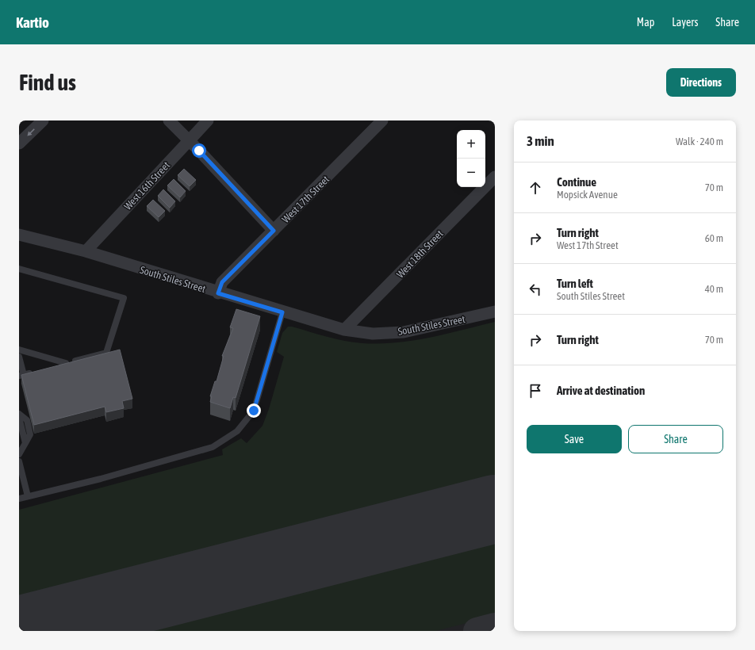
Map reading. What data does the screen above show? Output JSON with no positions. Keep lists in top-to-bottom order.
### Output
{
  "streets": {
    "street": [
      "West 16th Street",
      "West 17th Street",
      "West 18th Street",
      "South Stiles Street"
    ]
  },
  "crossings": [
    ["West 16th Street", "South Stiles Street"],
    ["West 17th Street", "South Stiles Street"],
    ["West 18th Street", "South Stiles Street"]
  ],
  "page": {
    "header": "Kartio",
    "nav": ["Map", "Layers", "Share"],
    "buttons": [
      "Directions",
      ["Save", "Share"]
    ],
    "title": "Find us",
    "heading": ["3 min", "Walk · 240 m"],
    "map_buttons": ["+", "−"],
    "list": [
      ["Continue", "Mopsick Avenue", "70 m"],
      ["Turn right", "West 17th Street", "60 m"],
      ["Turn left", "South Stiles Street", "40 m"],
      ["Turn right", "70 m"],
      "Arrive at destination"
    ]
  }
}
